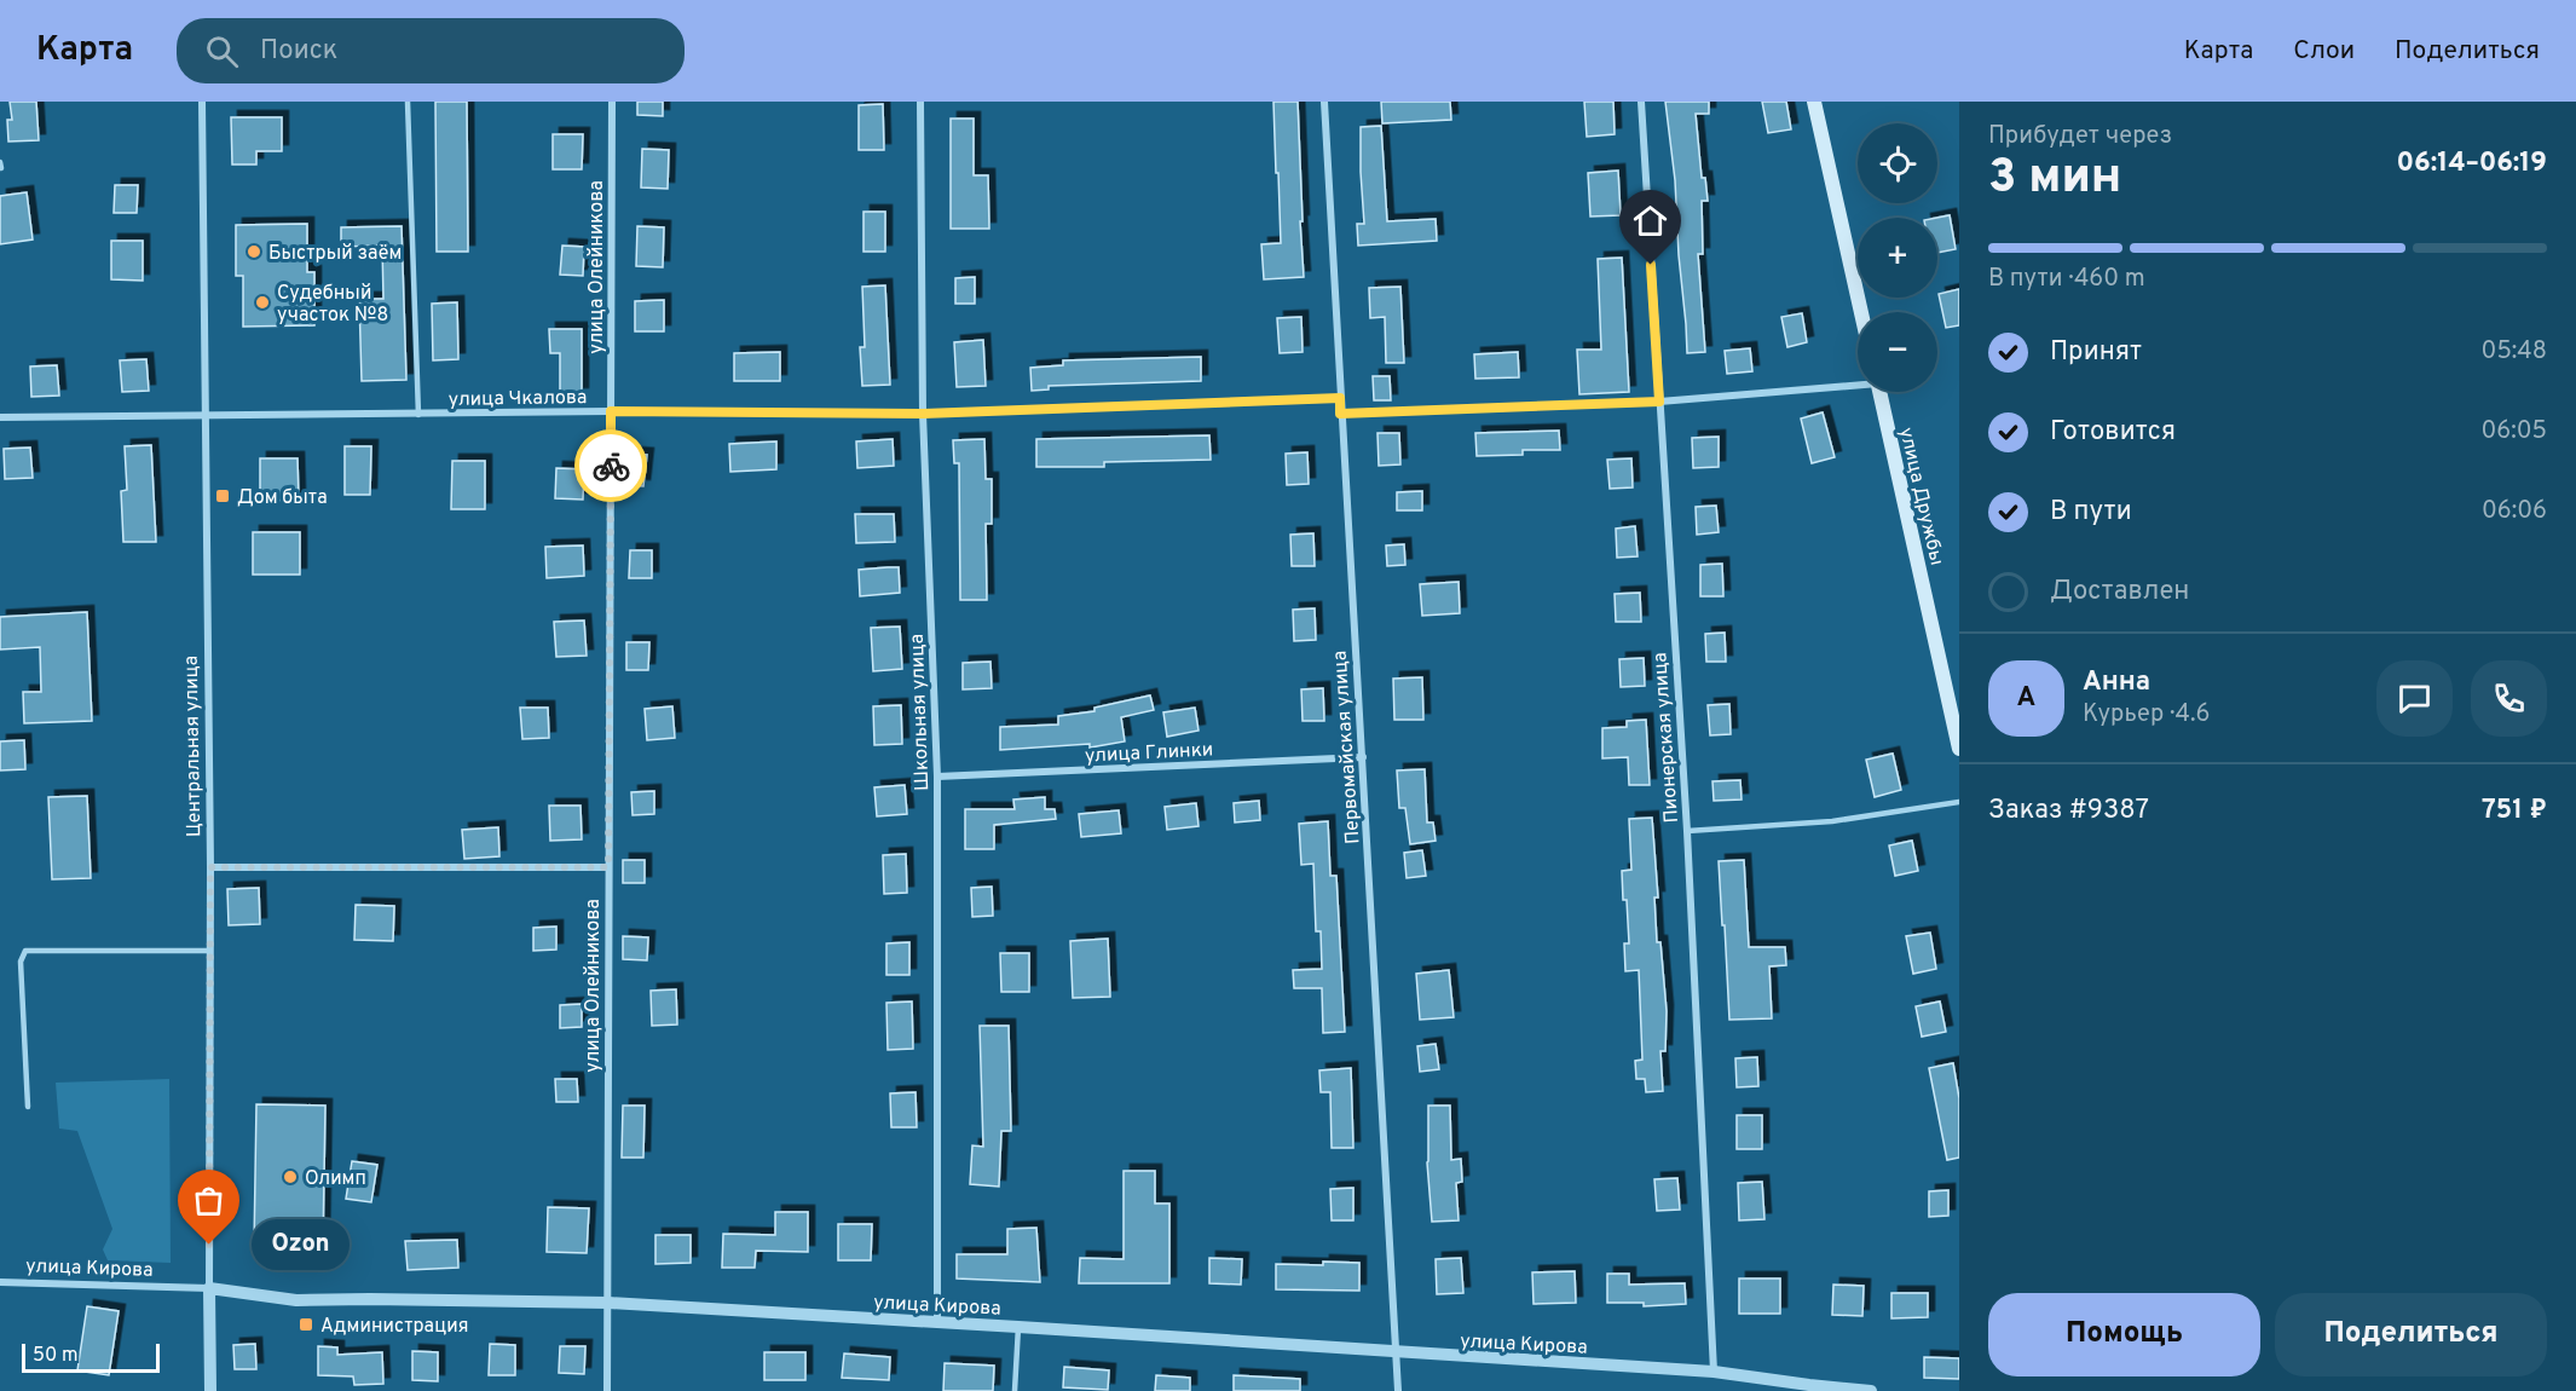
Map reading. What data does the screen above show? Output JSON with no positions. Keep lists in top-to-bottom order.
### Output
{
  "streets": {
    "main road": ["улица Дружбы"],
    "street": [
      "улица Олейникова",
      "улица Чкалова",
      "Школьная улица",
      "Пионерская улица",
      "Центральная улица",
      "Первомайская улица",
      "улица Глинки",
      "улица Кирова"
    ]
  },
  "crossings": [
    ["улица Олейникова", "улица Чкалова"],
    ["улица Олейникова", "улица Кирова"],
    ["улица Чкалова", "Школьная улица"],
    ["улица Чкалова", "Центральная улица"],
    ["улица Чкалова", "Первомайская улица"],
    ["Школьная улица", "улица Глинки"],
    ["Школьная улица", "улица Кирова"],
    ["Пионерская улица", "улица Кирова"],
    ["Центральная улица", "улица Кирова"],
    ["Первомайская улица", "улица Глинки"],
    ["Первомайская улица", "улица Кирова"]
  ],
  "places": {
    "other": [
      "Быстрый заём",
      "Судебный участок №8",
      "Олимп",
      "Ozon"
    ],
    "transit": ["Дом быта", "Администрация"]
  },
  "scale_bar": "50 m",
  "page": {
    "header": "Карта",
    "search": "Поиск",
    "nav": ["Карта", "Слои", "Поделиться"],
    "heading": ["3 мин", "Прибудет через", "06:14–06:19"],
    "panel": [
      "Анна",
      "Курьер · 4.6",
      "Заказ #9387",
      "751 ₽"
    ],
    "map_buttons": ["+", "−"],
    "bar": "В пути · 460 m",
    "list": [
      ["Принят", "05:48"],
      ["Готовится", "06:05"],
      ["В пути", "06:06"],
      "Доставлен"
    ],
    "round": "А",
    "bubble": "Ozon",
    "buttons": ["Помощь", "Поделиться"],
    "scale": "50 m"
  }
}
